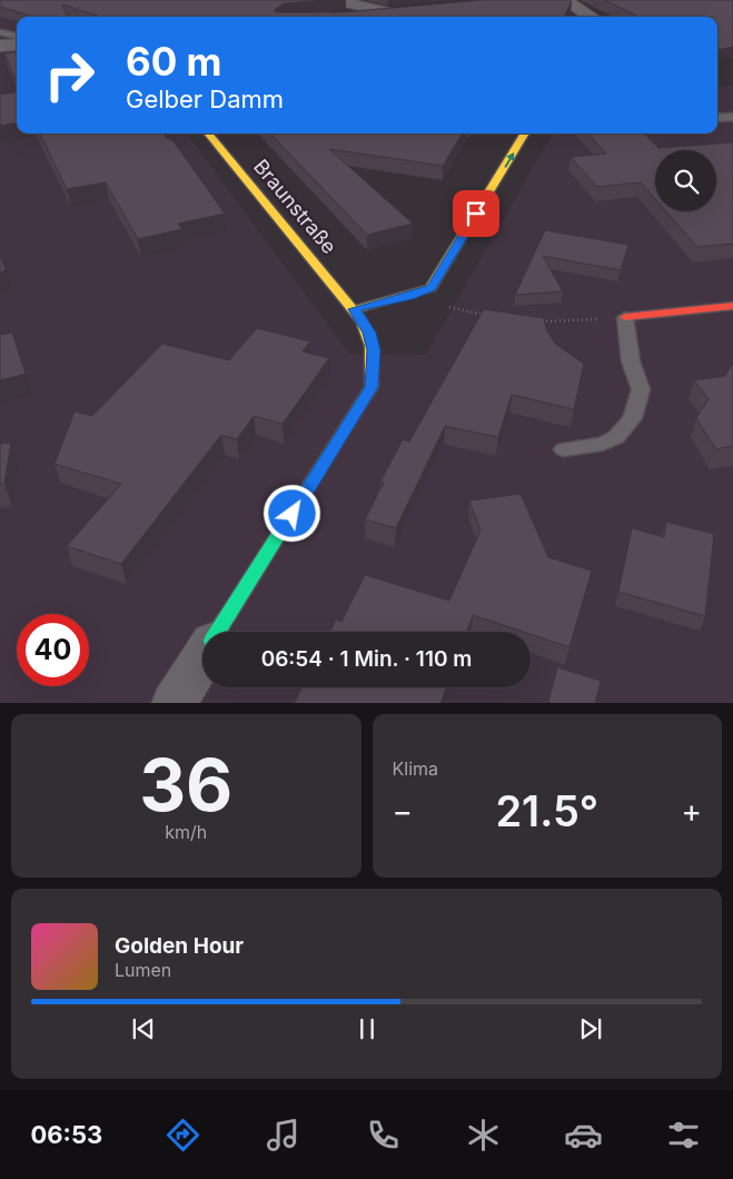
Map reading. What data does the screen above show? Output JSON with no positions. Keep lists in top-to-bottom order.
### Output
{
  "streets": {
    "street": ["Braunstraße"]
  },
  "page": {
    "turn": ["60 m", "Gelber Damm"],
    "limit": "40",
    "trip": "06:54 · 1 Min. · 110 m",
    "tile": [
      ["36", "km/h"],
      "Klima"
    ],
    "heat": ["−", "21.5°", "+"],
    "song": ["Golden Hour", "Lumen"],
    "tabs": "06:53"
  }
}
